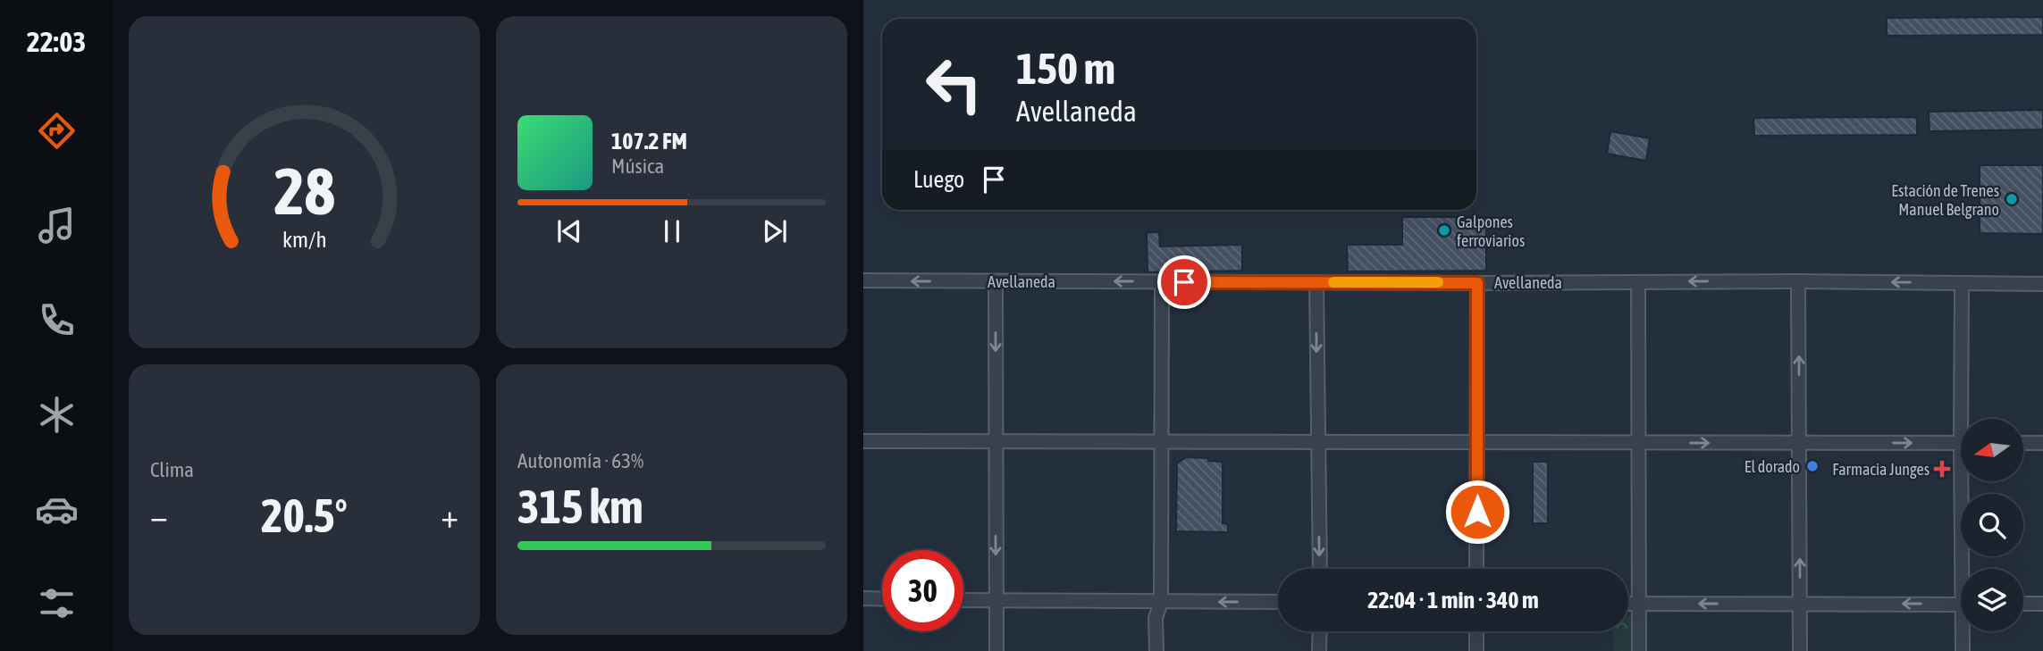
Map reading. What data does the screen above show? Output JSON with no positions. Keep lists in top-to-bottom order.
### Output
{
  "streets": {
    "street": ["Avellaneda"]
  },
  "one_way": ["Avellaneda"],
  "places": {
    "other": ["Estación de Trenes Manuel Belgrano", "Galpones ferroviarios", "El dorado"],
    "health": ["Farmacia Junges"]
  },
  "north": "left",
  "page": {
    "tabs": "22:03",
    "turn": ["150 m", "Avellaneda"],
    "song": ["107.2 FM", "Música"],
    "then": "Luego",
    "tile": [
      "Clima",
      ["Autonomía · 63%", "315 km"]
    ],
    "heat": ["−", "20.5°", "+"],
    "limit": "30",
    "trip": "22:04 · 1 min · 340 m",
    "gauge": ["28", "km/h"]
  }
}
